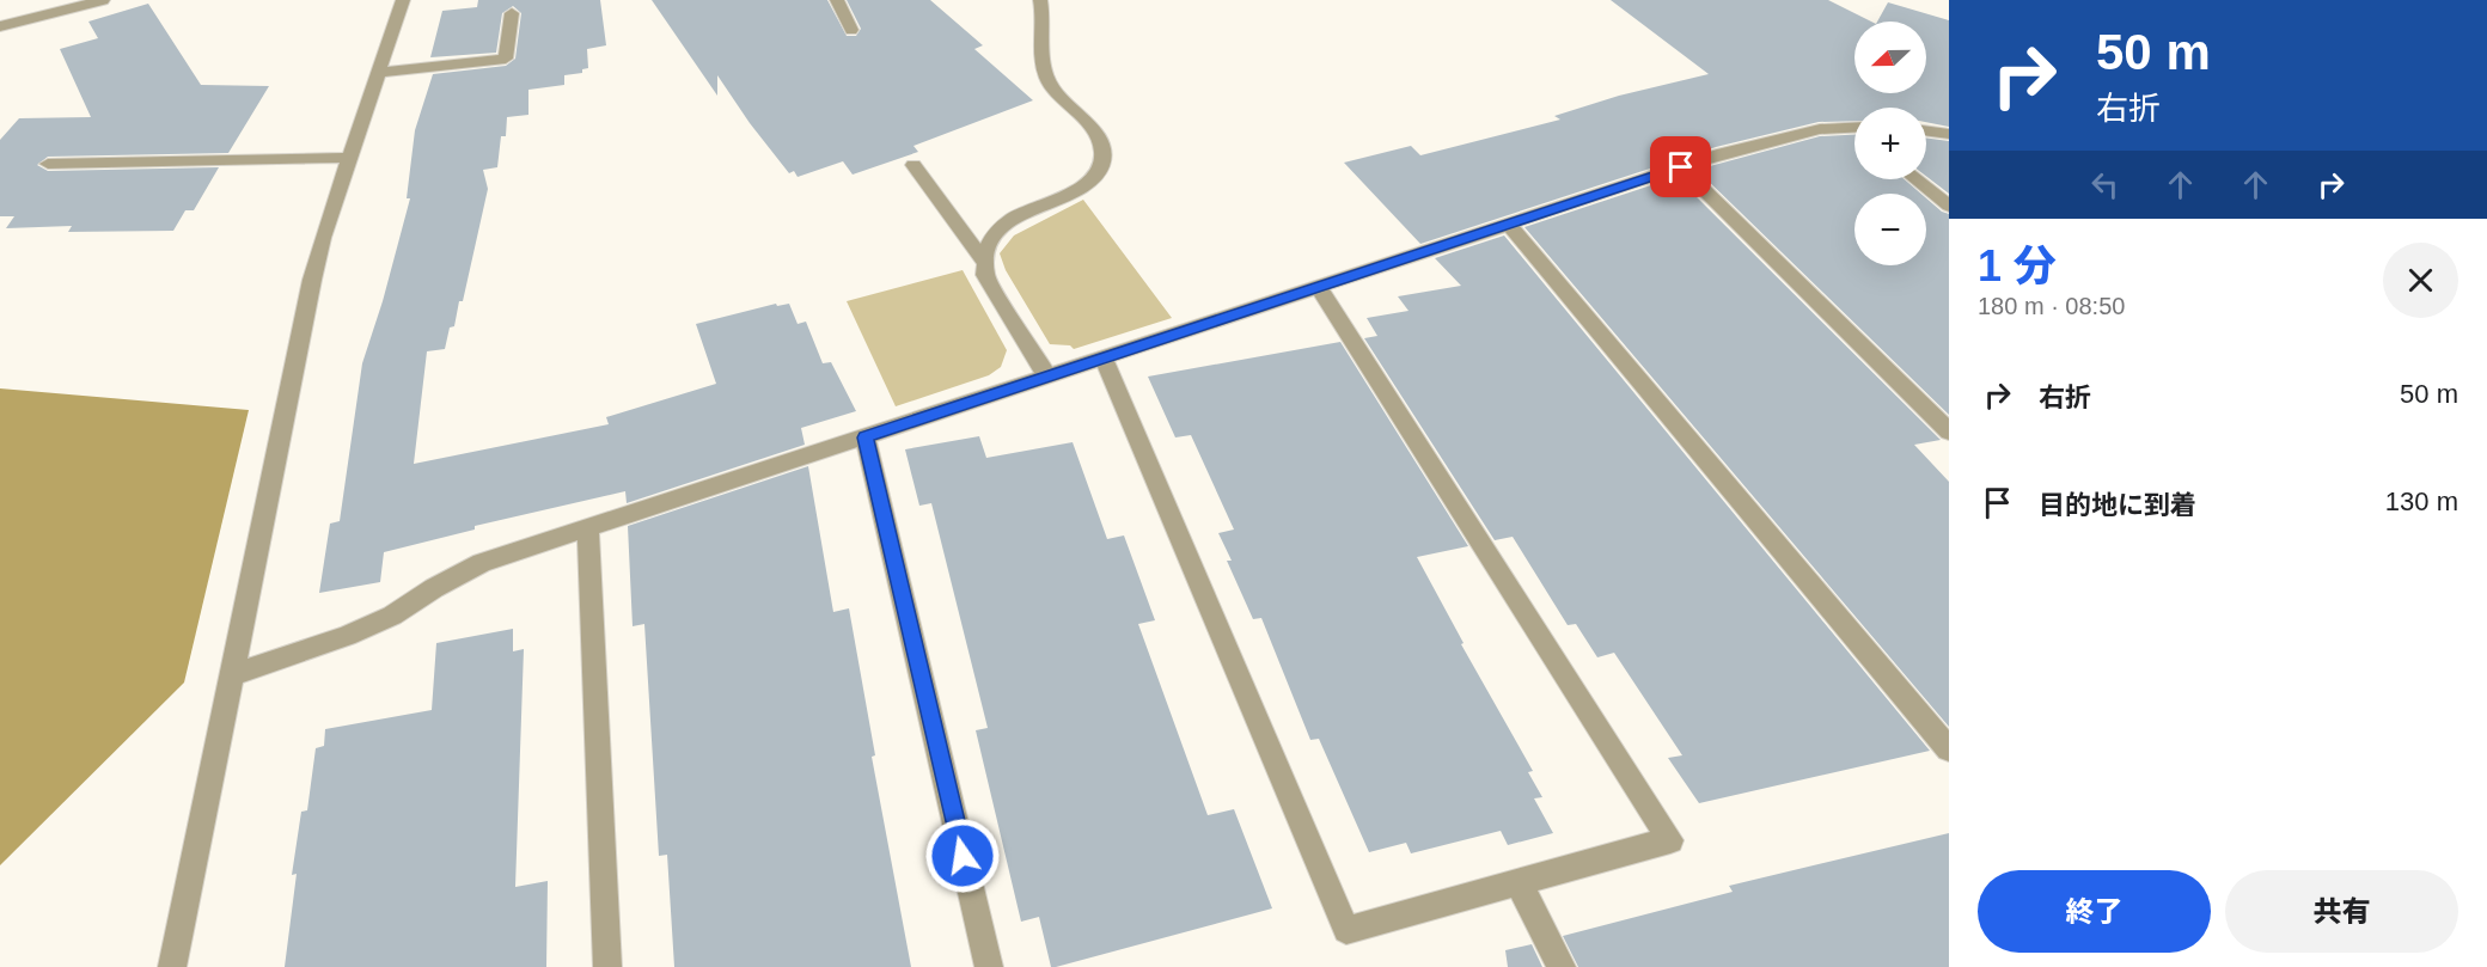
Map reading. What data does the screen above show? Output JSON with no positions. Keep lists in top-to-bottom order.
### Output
{
  "north": "left",
  "page": {
    "turn": ["50 m", "右折"],
    "map_buttons": ["+", "−"],
    "heading": ["1 分", "180 m · 08:50"],
    "list": [
      {
        "name": "右折",
        "value": "50 m"
      },
      {
        "name": "目的地に到着",
        "value": "130 m"
      }
    ],
    "buttons": ["終了", "共有"]
  }
}
